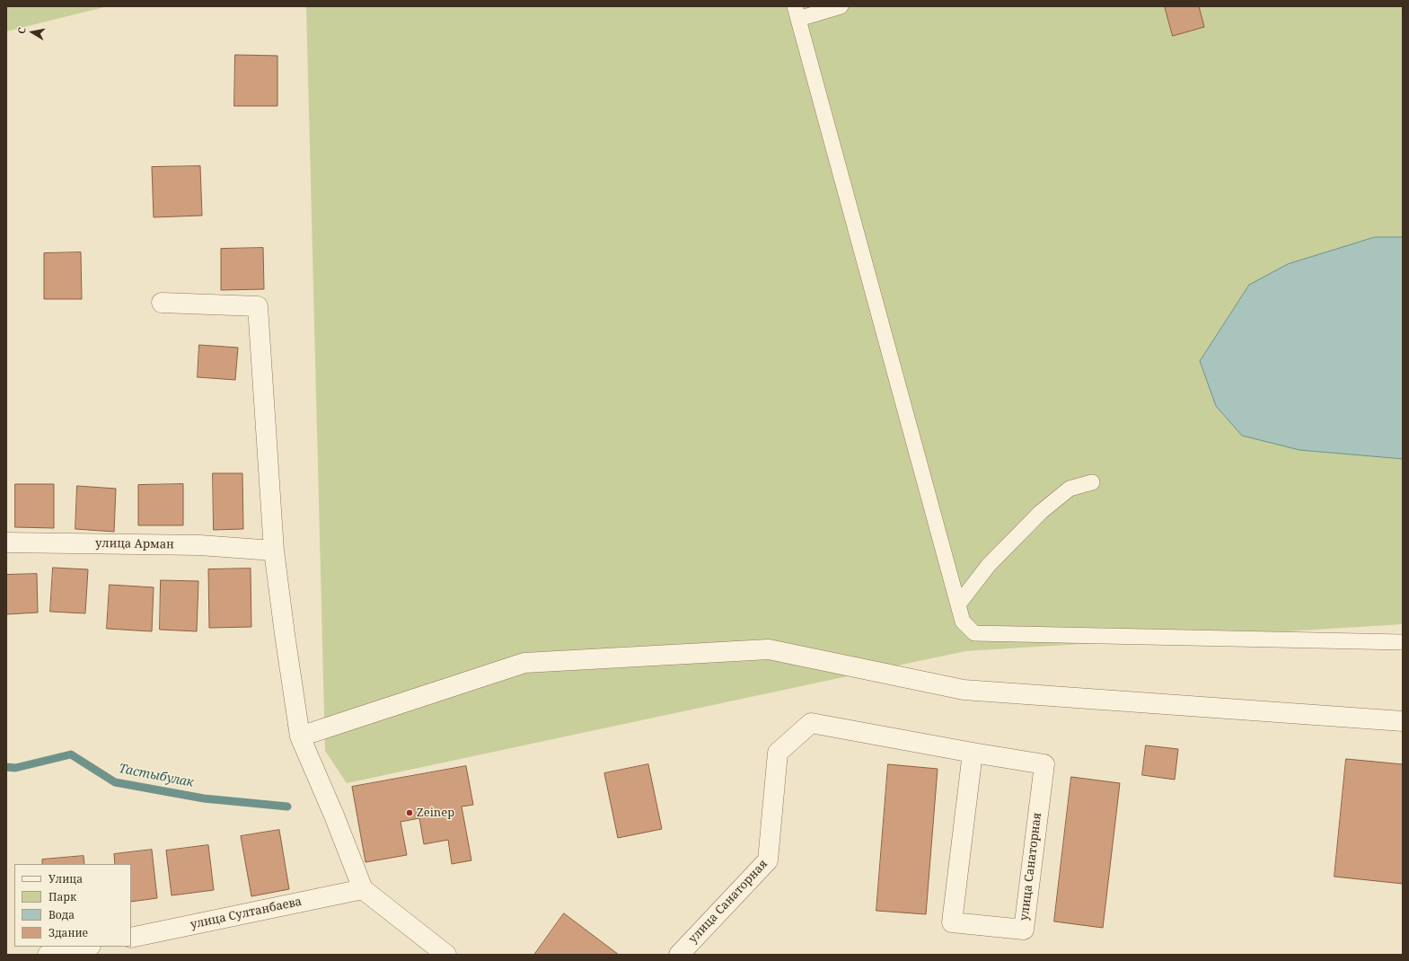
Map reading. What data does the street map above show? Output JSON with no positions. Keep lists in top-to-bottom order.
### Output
{
  "streets": {
    "street": ["улица Арман", "улица Санаторная", "улица Султанбаева"]
  },
  "water": ["Тастыбулак"],
  "places": ["Zeinep"],
  "legend": [
    "Улица",
    "Парк",
    "Вода",
    "Здание"
  ],
  "north": "left"
}
